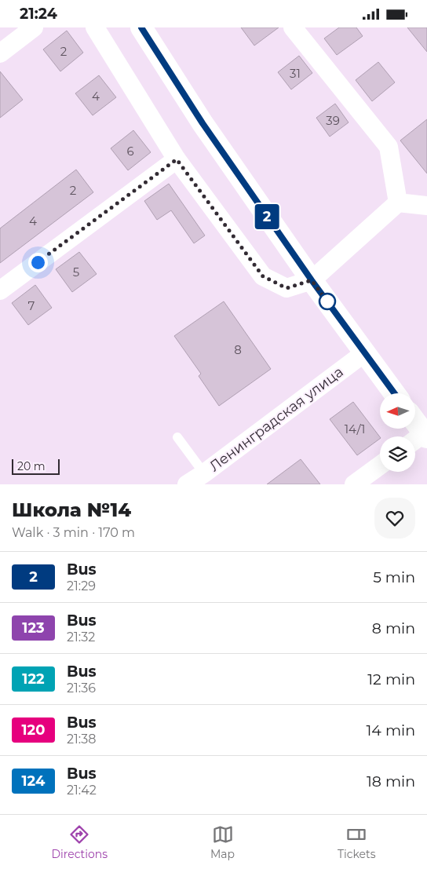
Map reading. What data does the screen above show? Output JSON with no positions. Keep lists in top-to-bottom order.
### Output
{
  "streets": {
    "street": ["Ленинградская улица"]
  },
  "lines": ["bus line 2"],
  "house_numbers": [
    "2",
    "31",
    "4",
    "39",
    "6",
    "2",
    "4",
    "5",
    "7",
    "8",
    "14/1"
  ],
  "scale_bar": "20 m",
  "north": "left",
  "page": {
    "status": "21:24",
    "on_map": "2",
    "scale": "20 m",
    "heading": ["Школа №14", "Walk · 3 min · 170 m"],
    "list": [
      {
        "mark": "2",
        "name": "Bus",
        "note": "21:29",
        "value": "5 min"
      },
      {
        "mark": "123",
        "name": "Bus",
        "note": "21:32",
        "value": "8 min"
      },
      {
        "mark": "122",
        "name": "Bus",
        "note": "21:36",
        "value": "12 min"
      },
      {
        "mark": "120",
        "name": "Bus",
        "note": "21:38",
        "value": "14 min"
      },
      {
        "mark": "124",
        "name": "Bus",
        "note": "21:42",
        "value": "18 min"
      }
    ],
    "tabs": ["Directions", "Map", "Tickets"]
  }
}
